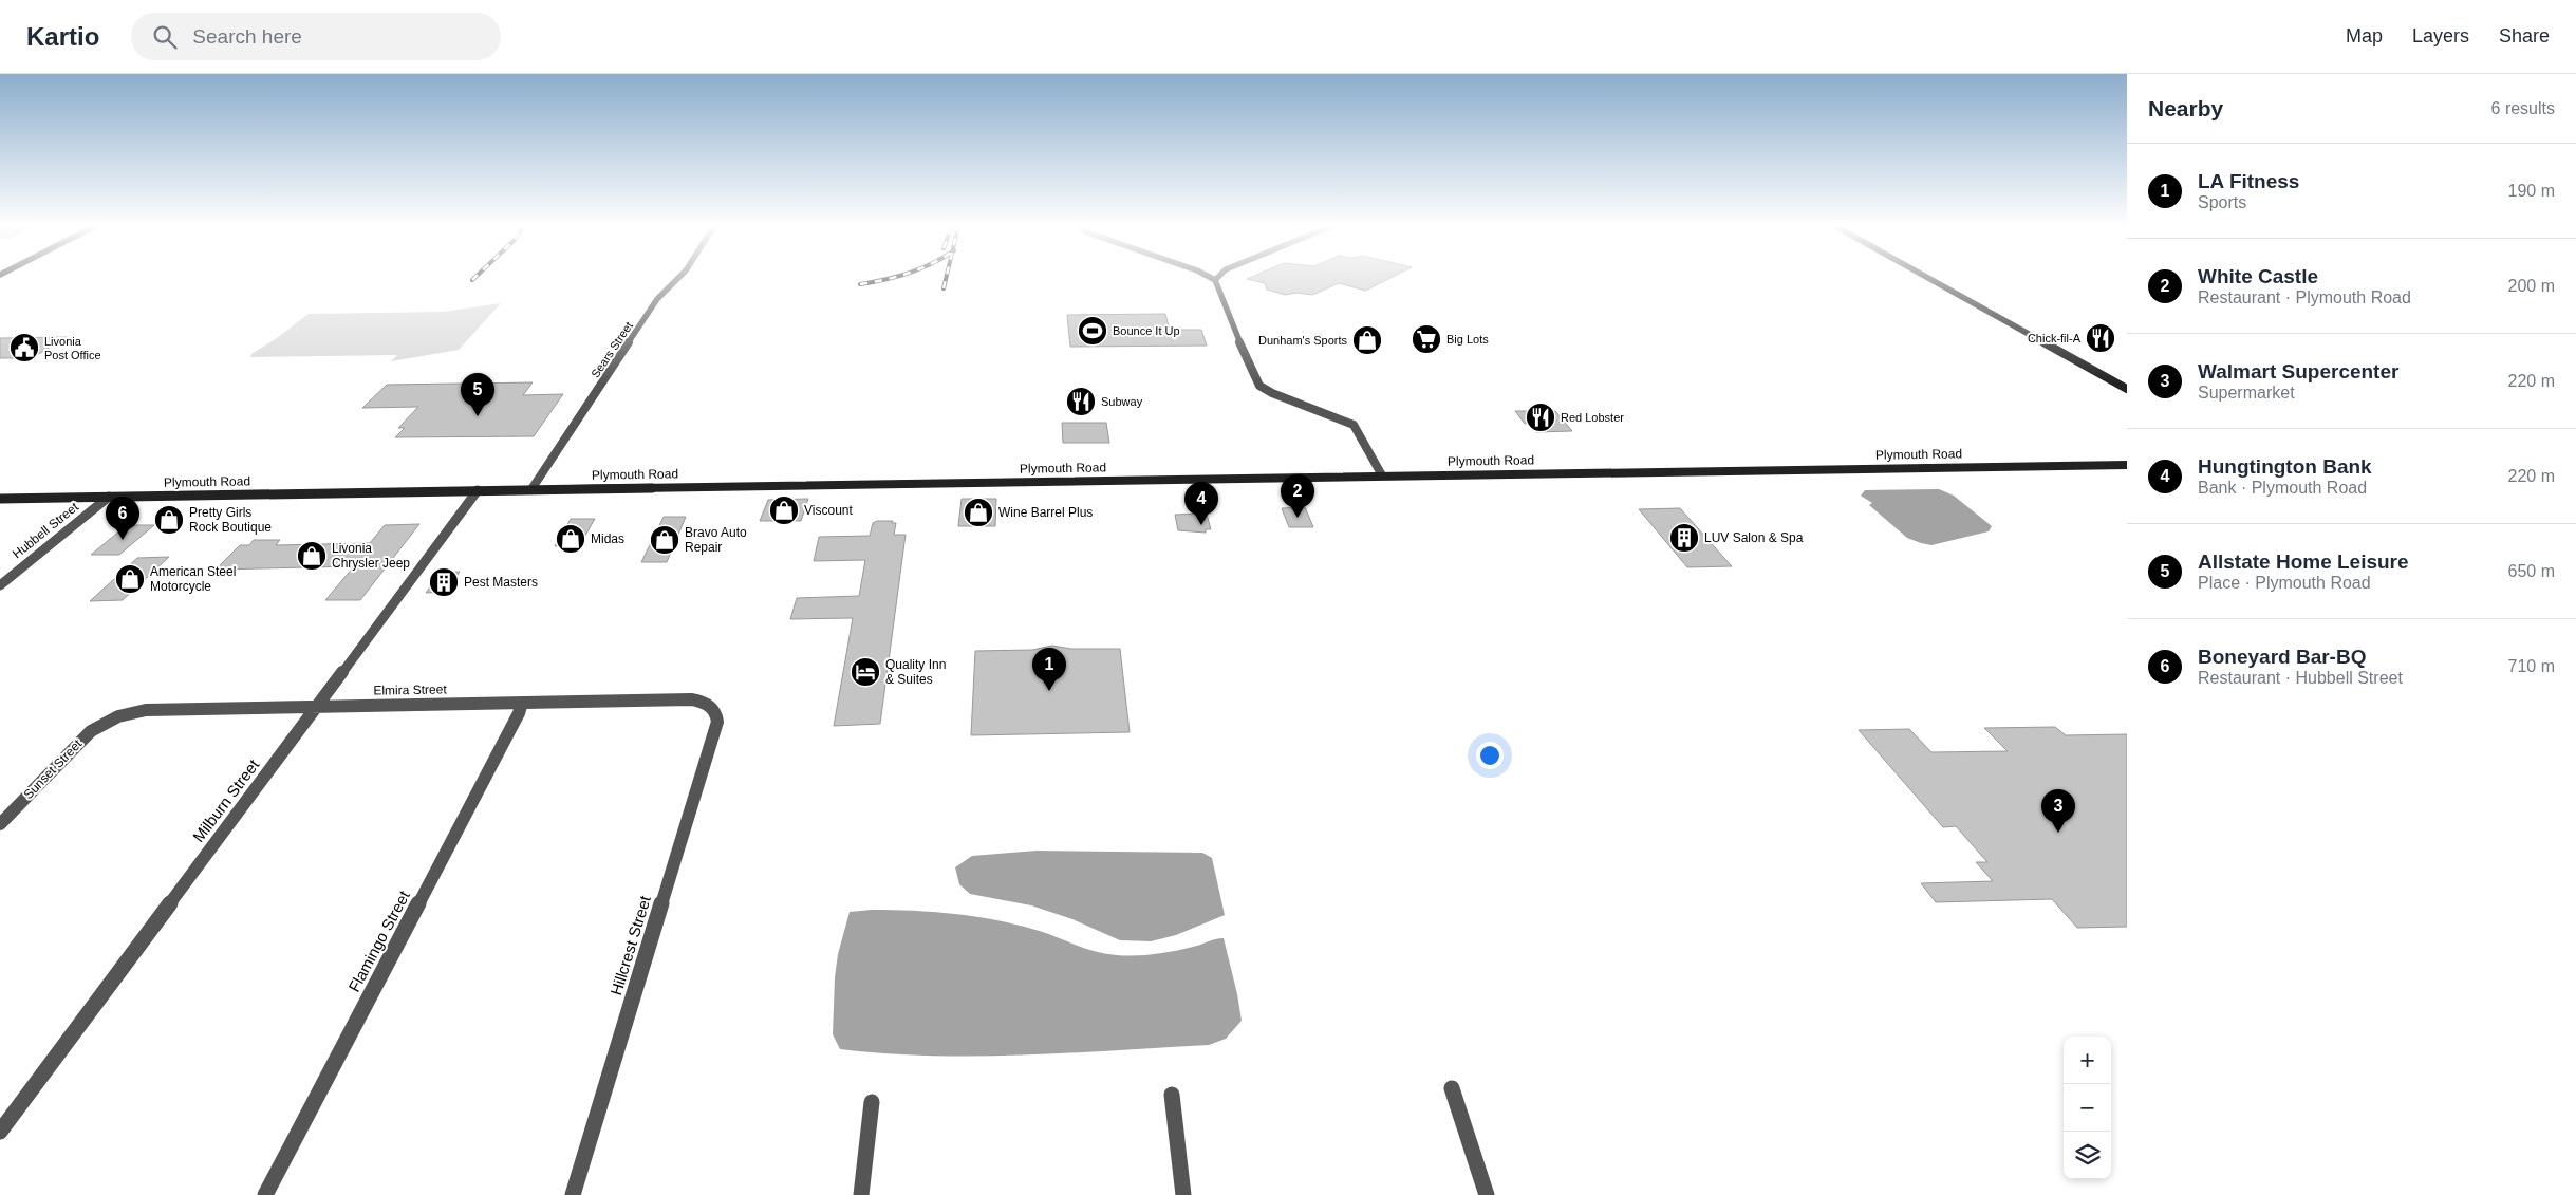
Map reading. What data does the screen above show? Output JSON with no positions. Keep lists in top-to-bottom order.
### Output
{
  "streets": {
    "main road": ["Plymouth Road"],
    "street": [
      "Sears Street",
      "Hubbell Street",
      "Elmira Street",
      "Sunset Street",
      "Milburn Street",
      "Flamingo Street",
      "Hillcrest Street"
    ]
  },
  "crossings": [
    ["Sears Street", "Plymouth Road"],
    ["Plymouth Road", "Hubbell Street"],
    ["Plymouth Road", "Milburn Street"],
    ["Elmira Street", "Sunset Street"],
    ["Elmira Street", "Milburn Street"],
    ["Elmira Street", "Flamingo Street"],
    ["Elmira Street", "Hillcrest Street"]
  ],
  "places": {
    "sports": ["Bounce It Up"],
    "restaurant": ["Chick-fil-A", "Subway", "Red Lobster"],
    "supermarket": ["Big Lots"],
    "shop": [
      "Dunham's Sports",
      "Viscount",
      "Wine Barrel Plus",
      "Pretty Girls Rock Boutique",
      "Midas",
      "Bravo Auto Repair",
      "Livonia Chrysler Jeep",
      "American Steel Motorcycle"
    ],
    "public building": ["Livonia Post Office"],
    "building": ["LUV Salon & Spa", "Pest Masters"],
    "hotel": ["Quality Inn & Suites"]
  },
  "page": {
    "header": "Kartio",
    "search": "Search here",
    "nav": ["Map", "Layers", "Share"],
    "heading": ["Nearby", "6 results"],
    "list": [
      {
        "mark": "1",
        "name": "LA Fitness",
        "note": "Sports",
        "value": "190 m"
      },
      {
        "mark": "2",
        "name": "White Castle",
        "note": "Restaurant · Plymouth Road",
        "value": "200 m"
      },
      {
        "mark": "3",
        "name": "Walmart Supercenter",
        "note": "Supermarket",
        "value": "220 m"
      },
      {
        "mark": "4",
        "name": "Hungtington Bank",
        "note": "Bank · Plymouth Road",
        "value": "220 m"
      },
      {
        "mark": "5",
        "name": "Allstate Home Leisure",
        "note": "Place · Plymouth Road",
        "value": "650 m"
      },
      {
        "mark": "6",
        "name": "Boneyard Bar-BQ",
        "note": "Restaurant · Hubbell Street",
        "value": "710 m"
      }
    ],
    "pins": [
      "5",
      "2",
      "4",
      "6",
      "1",
      "3"
    ],
    "map_buttons": ["+", "−"]
  }
}
